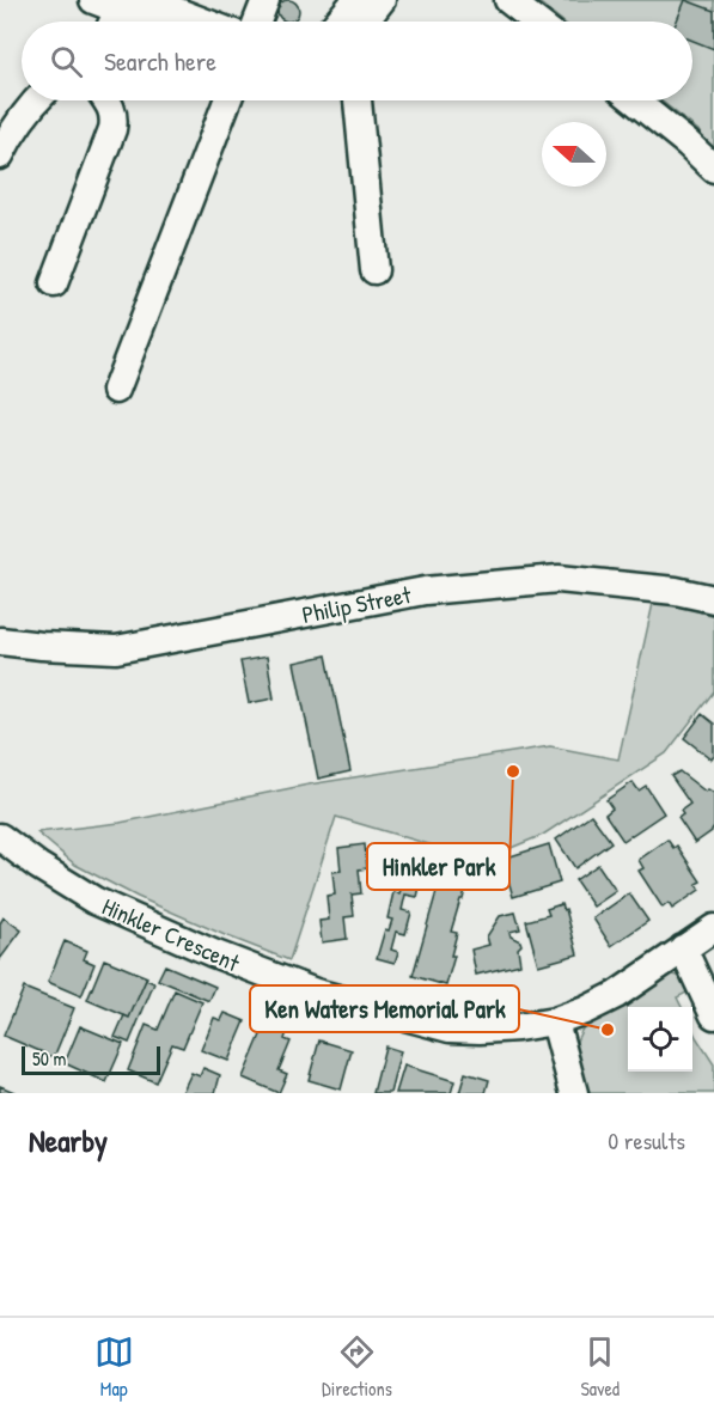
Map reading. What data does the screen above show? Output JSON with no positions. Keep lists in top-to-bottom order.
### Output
{
  "streets": {
    "street": ["Philip Street", "Hinkler Crescent"]
  },
  "places": ["Hinkler Park", "Ken Waters Memorial Park"],
  "scale_bar": "50 m",
  "north": "left",
  "page": {
    "search": "Search here",
    "scale": "50 m",
    "heading": ["Nearby", "0 results"],
    "nav": ["Map", "Directions", "Saved"]
  }
}
